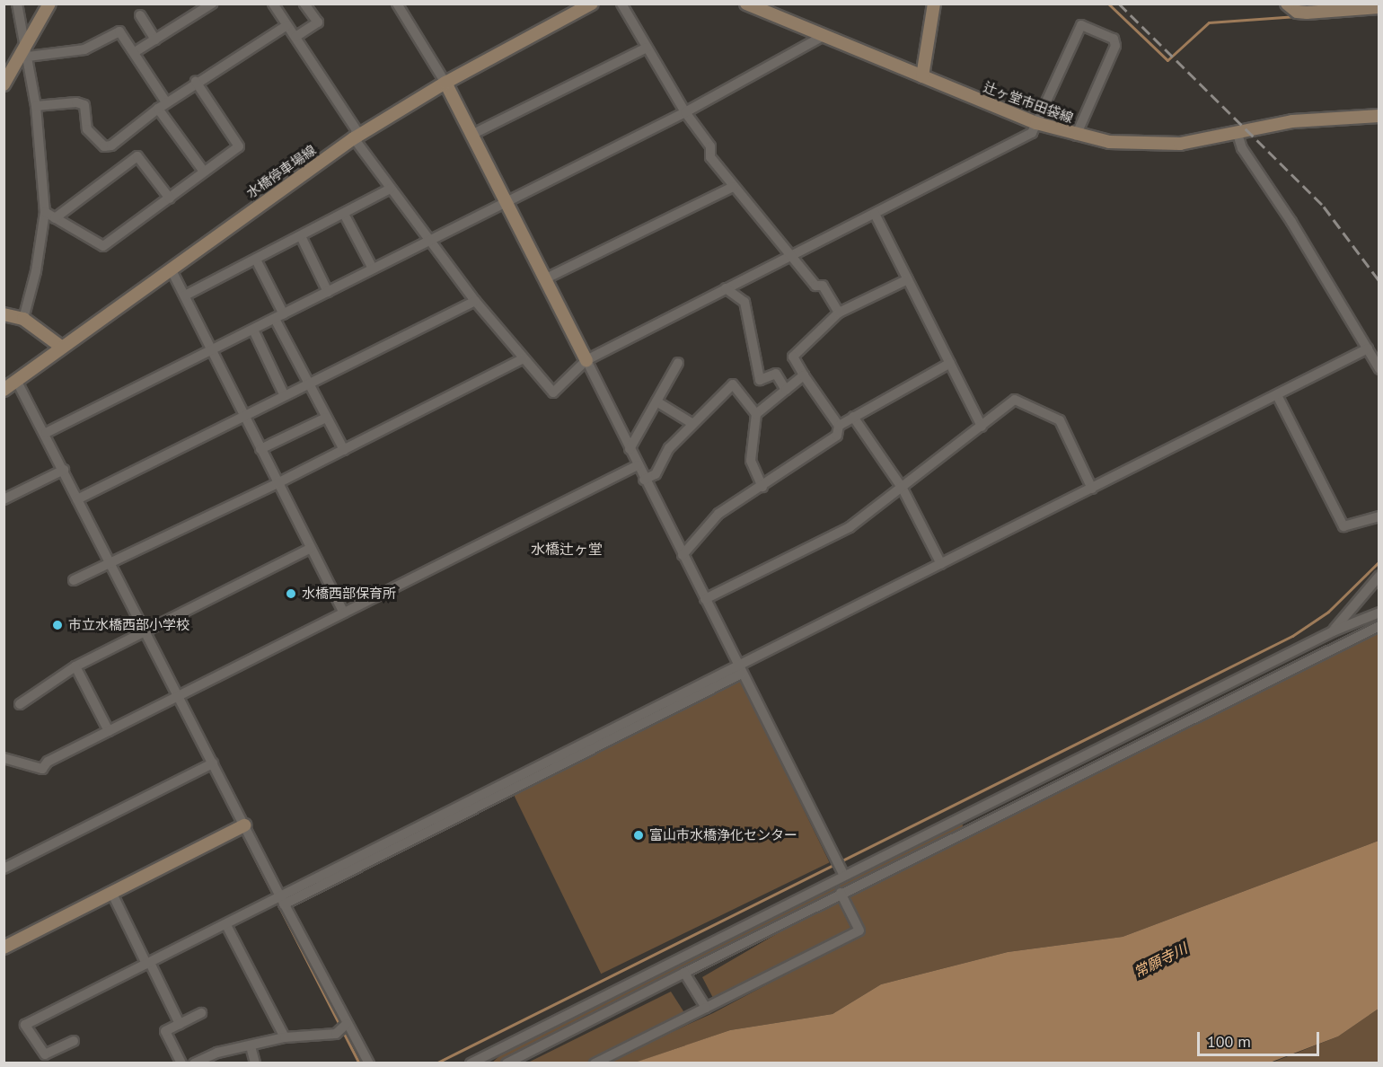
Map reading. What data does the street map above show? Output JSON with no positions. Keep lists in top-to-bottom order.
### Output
{
  "streets": {
    "main road": ["辻ヶ堂市田袋線", "水橋停車場線"]
  },
  "districts": ["水橋辻ヶ堂"],
  "water": ["常願寺川"],
  "places": ["水橋西部保育所", "市立水橋西部小学校", "富山市水橋浄化センター"],
  "scale_bar": "100 m"
}
